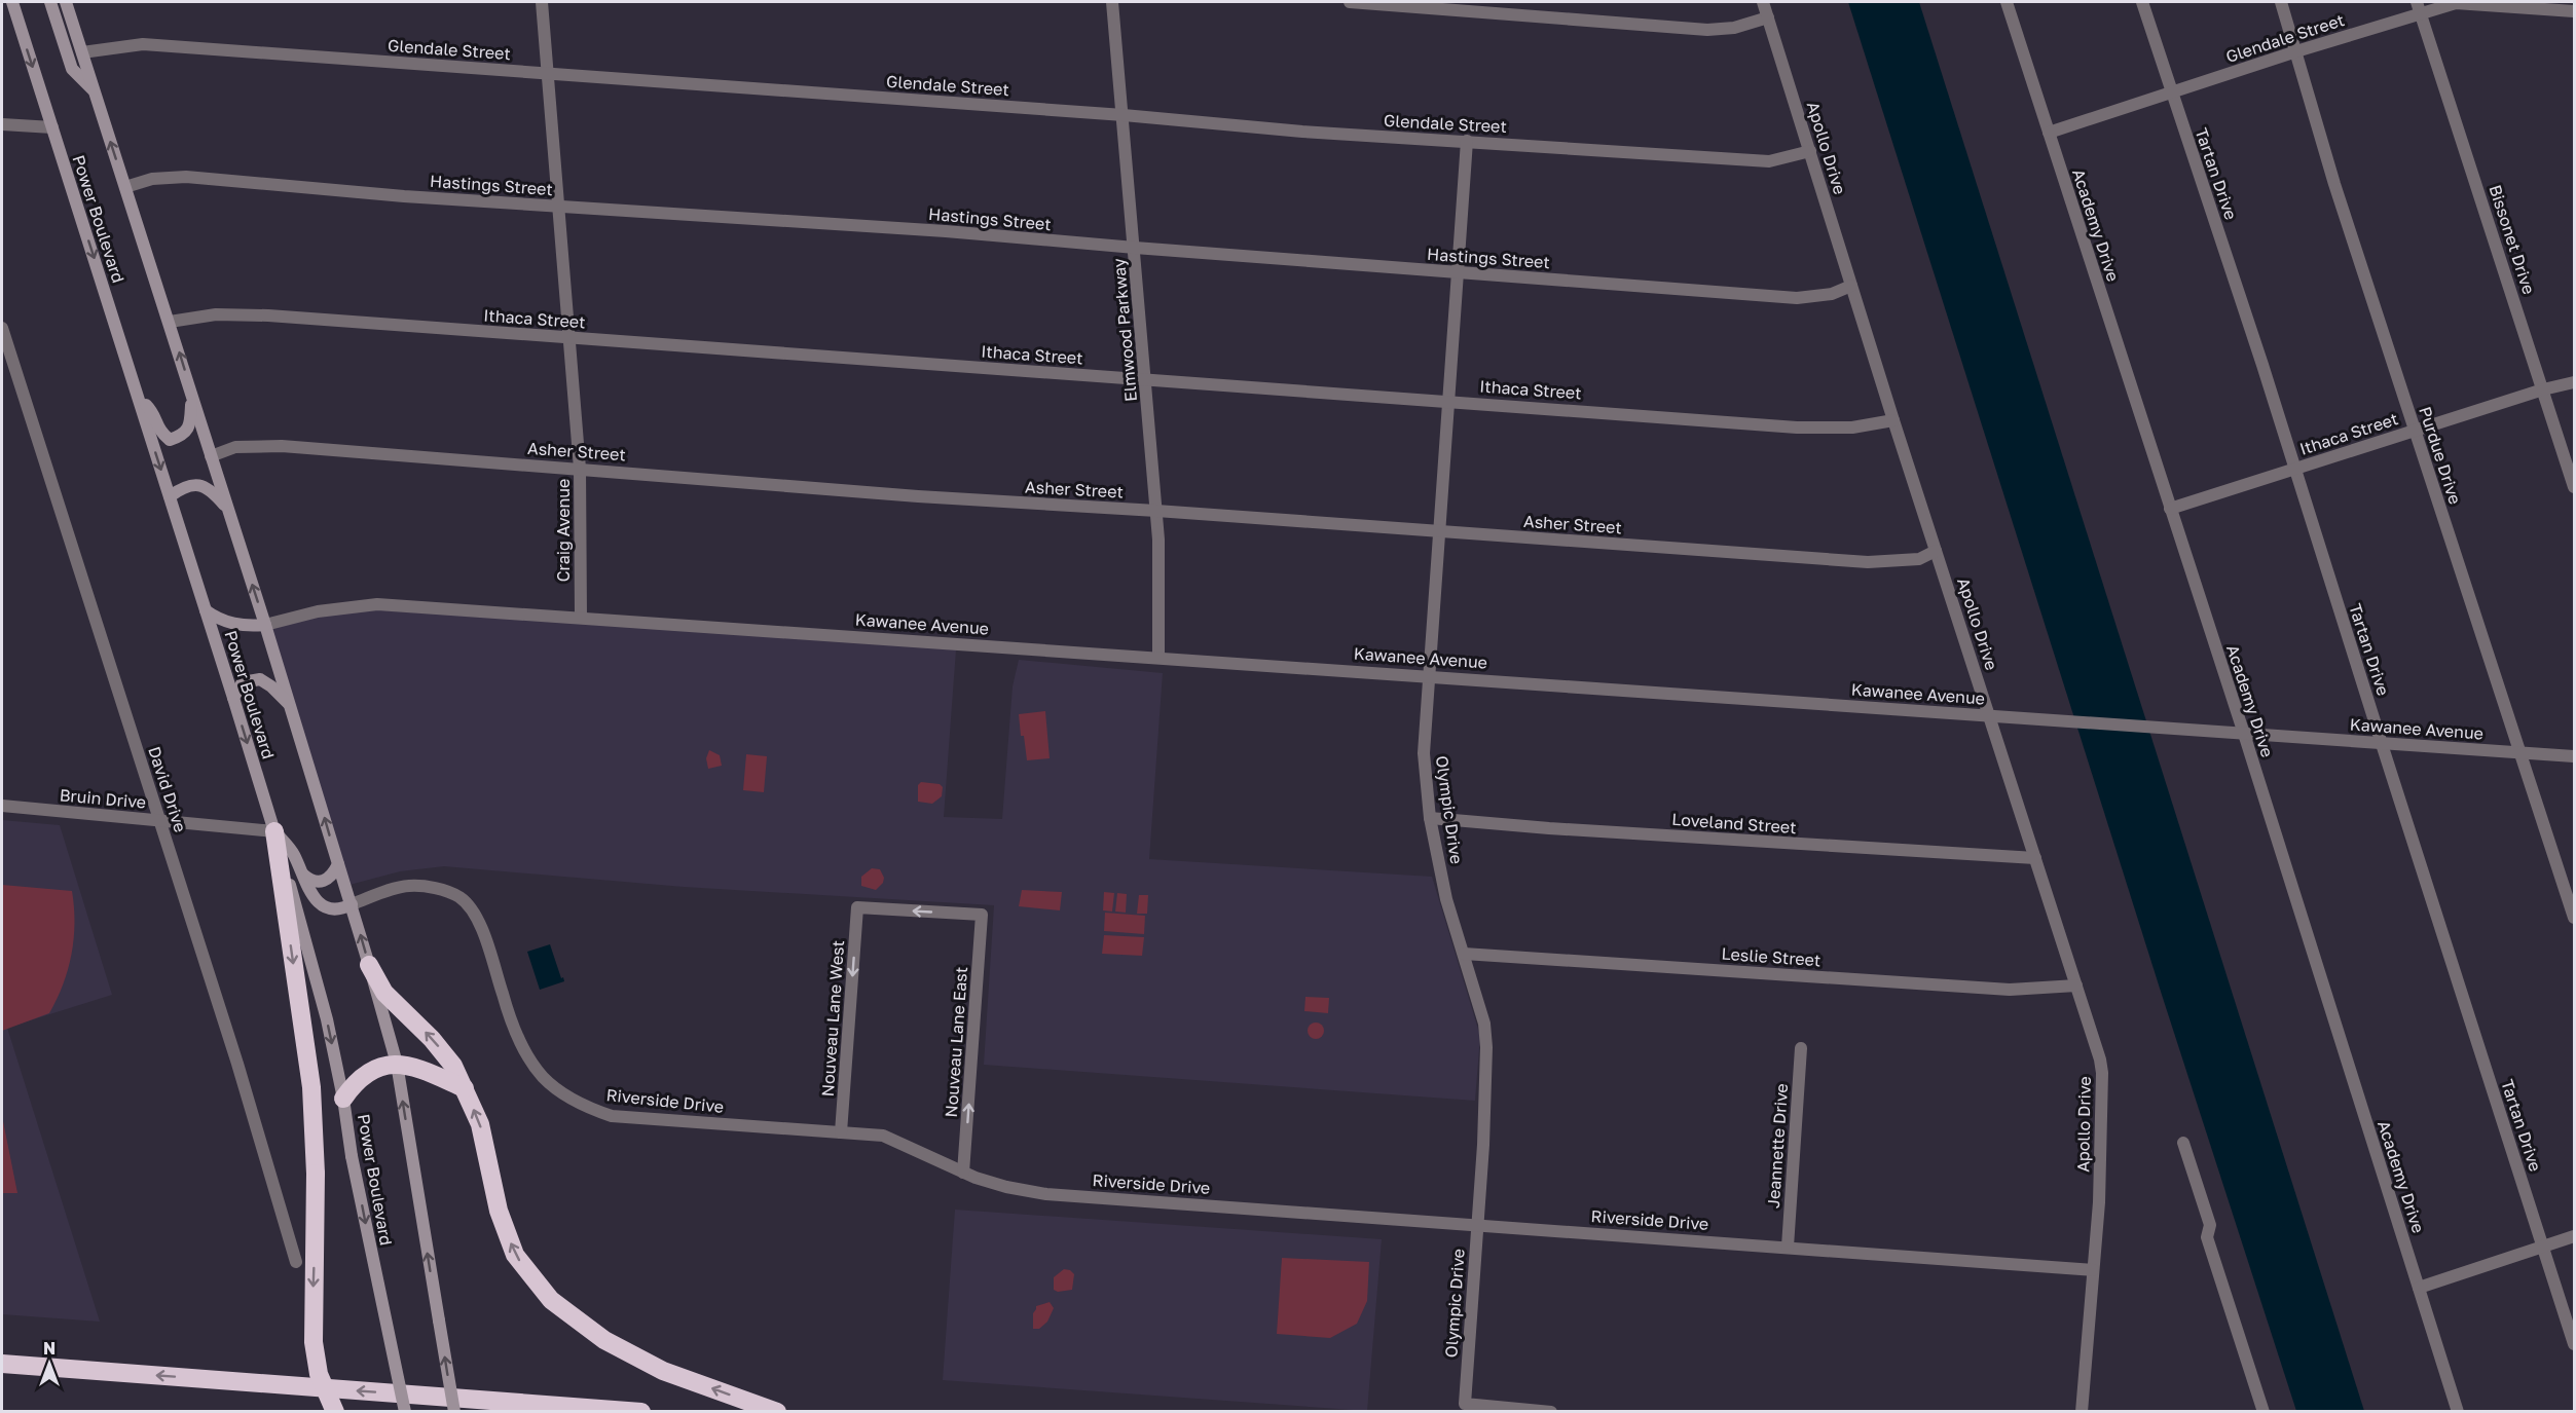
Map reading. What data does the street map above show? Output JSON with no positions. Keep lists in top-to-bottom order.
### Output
{
  "streets": {
    "main road": ["Power Boulevard"],
    "street": [
      "Glendale Street",
      "Apollo Drive",
      "Tartan Drive",
      "Hastings Street",
      "Academy Drive",
      "Bissonet Drive",
      "Ithaca Street",
      "Elmwood Parkway",
      "Asher Street",
      "Purdue Drive",
      "Craig Avenue",
      "Kawanee Avenue",
      "David Drive",
      "Bruin Drive",
      "Olympic Drive",
      "Loveland Street",
      "Leslie Street",
      "Nouveau Lane West",
      "Nouveau Lane East",
      "Riverside Drive",
      "Jeannette Drive"
    ]
  },
  "crossings": [
    ["Glendale Street", "Apollo Drive"],
    ["Glendale Street", "Tartan Drive"],
    ["Glendale Street", "Power Boulevard"],
    ["Glendale Street", "Academy Drive"],
    ["Glendale Street", "Bissonet Drive"],
    ["Glendale Street", "Elmwood Parkway"],
    ["Glendale Street", "Purdue Drive"],
    ["Glendale Street", "Craig Avenue"],
    ["Glendale Street", "Olympic Drive"],
    ["Apollo Drive", "Hastings Street"],
    ["Apollo Drive", "Ithaca Street"],
    ["Apollo Drive", "Asher Street"],
    ["Apollo Drive", "Kawanee Avenue"],
    ["Apollo Drive", "Loveland Street"],
    ["Apollo Drive", "Leslie Street"],
    ["Apollo Drive", "Riverside Drive"],
    ["Tartan Drive", "Ithaca Street"],
    ["Tartan Drive", "Kawanee Avenue"],
    ["Hastings Street", "Power Boulevard"],
    ["Hastings Street", "Elmwood Parkway"],
    ["Hastings Street", "Craig Avenue"],
    ["Hastings Street", "Olympic Drive"],
    ["Power Boulevard", "Ithaca Street"],
    ["Power Boulevard", "Asher Street"],
    ["Power Boulevard", "Kawanee Avenue"],
    ["Power Boulevard", "Bruin Drive"],
    ["Power Boulevard", "Riverside Drive"],
    ["Academy Drive", "Ithaca Street"],
    ["Academy Drive", "Kawanee Avenue"],
    ["Bissonet Drive", "Ithaca Street"],
    ["Ithaca Street", "Elmwood Parkway"],
    ["Ithaca Street", "Purdue Drive"],
    ["Ithaca Street", "Craig Avenue"],
    ["Ithaca Street", "Olympic Drive"],
    ["Elmwood Parkway", "Asher Street"],
    ["Elmwood Parkway", "Kawanee Avenue"],
    ["Asher Street", "Craig Avenue"],
    ["Asher Street", "Olympic Drive"],
    ["Purdue Drive", "Kawanee Avenue"],
    ["Craig Avenue", "Kawanee Avenue"],
    ["Kawanee Avenue", "Olympic Drive"],
    ["David Drive", "Bruin Drive"],
    ["Olympic Drive", "Loveland Street"],
    ["Olympic Drive", "Leslie Street"],
    ["Olympic Drive", "Riverside Drive"],
    ["Nouveau Lane West", "Nouveau Lane East"],
    ["Nouveau Lane West", "Riverside Drive"],
    ["Nouveau Lane East", "Riverside Drive"],
    ["Riverside Drive", "Jeannette Drive"]
  ],
  "one_way": ["Nouveau Lane West"],
  "north": "top"
}
